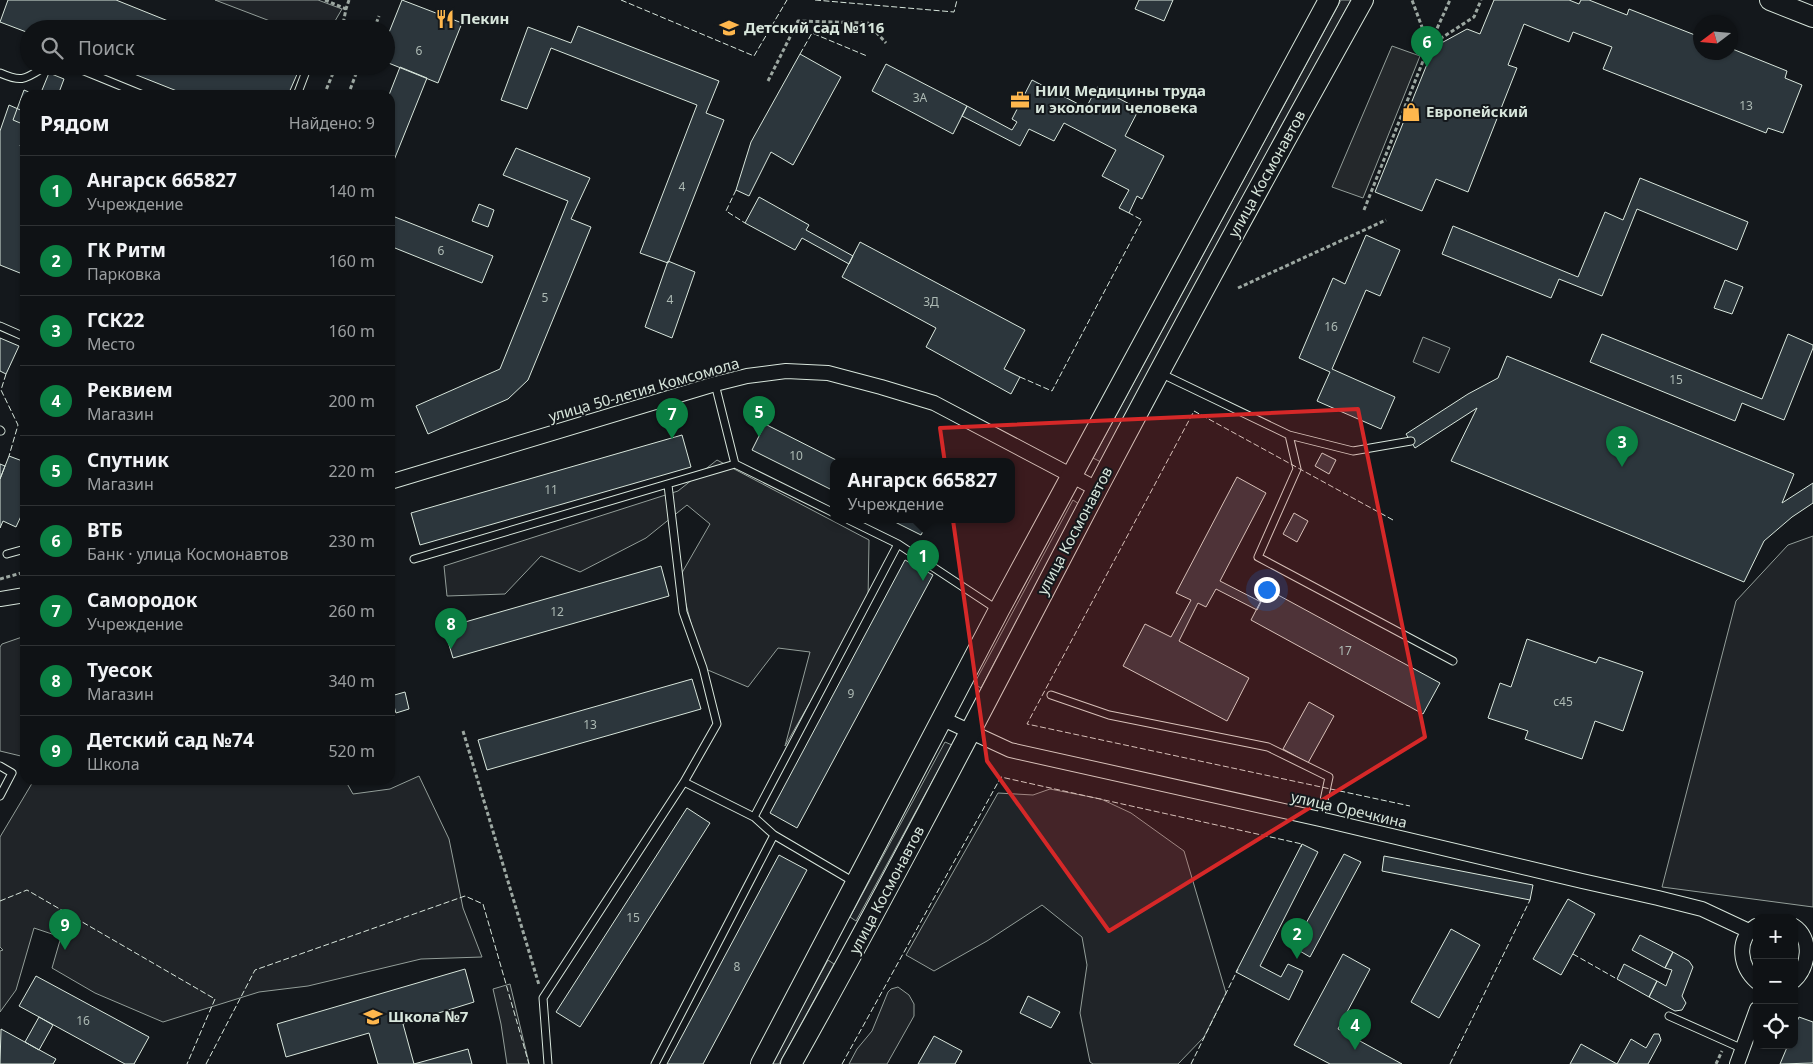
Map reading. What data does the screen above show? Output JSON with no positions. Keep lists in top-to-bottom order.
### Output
{
  "streets": {
    "street": ["улица Космонавтов", "улица 50-летия Комсомола", "улица Оречкина"]
  },
  "crossings": [
    ["улица Космонавтов", "улица 50-летия Комсомола"],
    ["улица Космонавтов", "улица Оречкина"]
  ],
  "places": {
    "restaurant": ["Пекин"],
    "school or university": ["Детский сад №116", "Школа №7"],
    "office": ["НИИ Медицины труда и экологии человека"],
    "shop": ["Европейский"]
  },
  "house_numbers": [
    "6",
    "3А",
    "13",
    "4",
    "6",
    "5",
    "4",
    "3Д",
    "16",
    "15",
    "10",
    "11",
    "12",
    "17",
    "9",
    "с45",
    "13",
    "15",
    "8",
    "16"
  ],
  "north": "left",
  "page": {
    "search": "Поиск",
    "pins": [
      "6",
      "5",
      "7",
      "3",
      "1",
      "8",
      "9",
      "2",
      "4"
    ],
    "heading": ["Рядом", "Найдено: 9"],
    "list": [
      {
        "mark": "1",
        "name": "Ангарск 665827",
        "note": "Учреждение",
        "value": "140 m"
      },
      {
        "mark": "2",
        "name": "ГК Ритм",
        "note": "Парковка",
        "value": "160 m"
      },
      {
        "mark": "3",
        "name": "ГСК22",
        "note": "Место",
        "value": "160 m"
      },
      {
        "mark": "4",
        "name": "Реквием",
        "note": "Магазин",
        "value": "200 m"
      },
      {
        "mark": "5",
        "name": "Спутник",
        "note": "Магазин",
        "value": "220 m"
      },
      {
        "mark": "6",
        "name": "ВТБ",
        "note": "Банк · улица Космонавтов",
        "value": "230 m"
      },
      {
        "mark": "7",
        "name": "Самородок",
        "note": "Учреждение",
        "value": "260 m"
      },
      {
        "mark": "8",
        "name": "Туесок",
        "note": "Магазин",
        "value": "340 m"
      },
      {
        "mark": "9",
        "name": "Детский сад №74",
        "note": "Школа",
        "value": "520 m"
      }
    ],
    "popup": ["Ангарск 665827", "Учреждение"],
    "map_buttons": ["+", "−"]
  }
}
